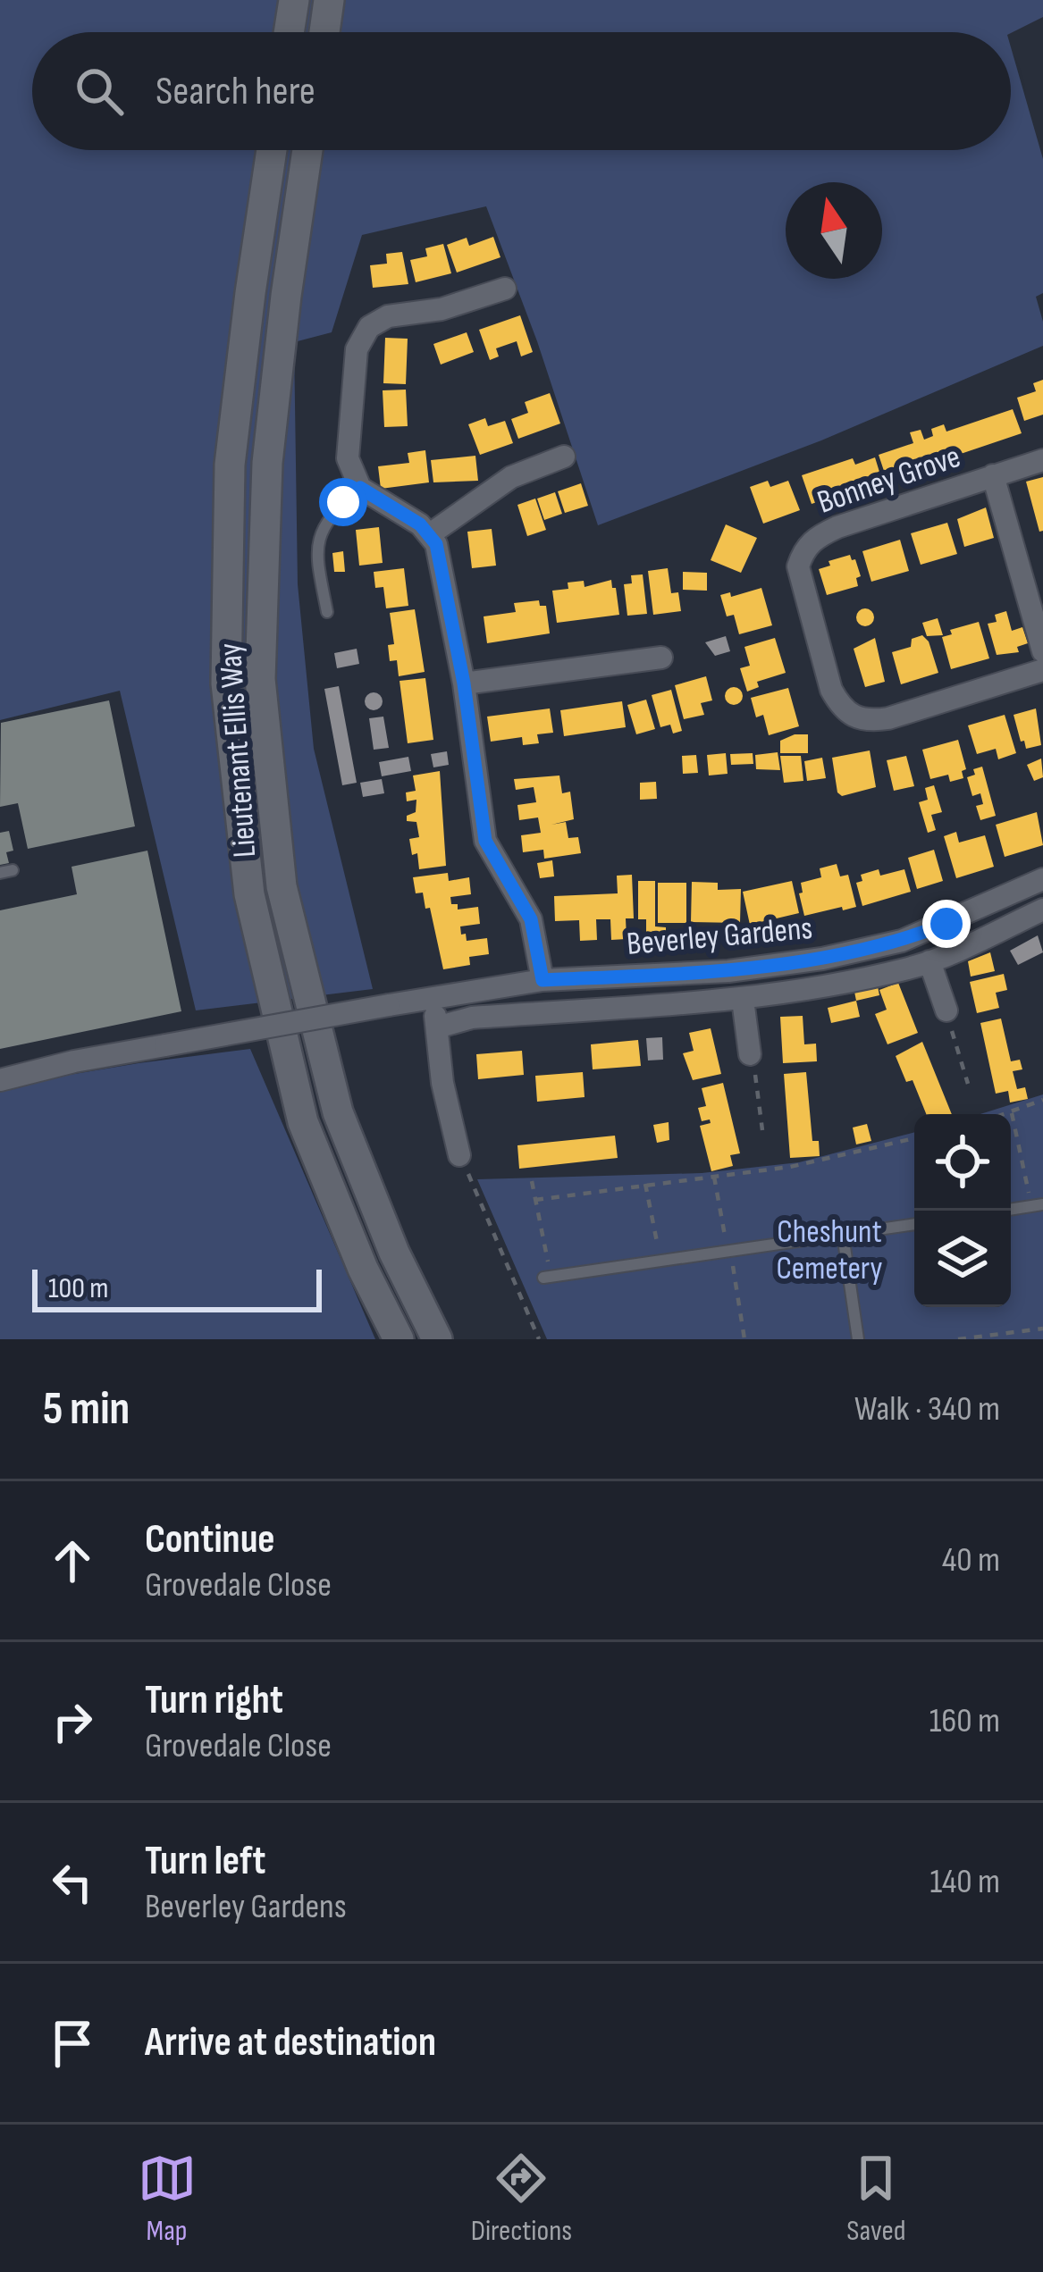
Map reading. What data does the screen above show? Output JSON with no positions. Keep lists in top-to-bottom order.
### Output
{
  "streets": {
    "main road": ["Lieutenant Ellis Way"],
    "street": ["Bonney Grove", "Beverley Gardens"]
  },
  "parks": ["Cheshunt Cemetery"],
  "scale_bar": "100 m",
  "north": "top",
  "page": {
    "search": "Search here",
    "scale": "100 m",
    "heading": ["5 min", "Walk · 340 m"],
    "list": [
      ["Continue", "Grovedale Close", "40 m"],
      ["Turn right", "Grovedale Close", "160 m"],
      ["Turn left", "Beverley Gardens", "140 m"],
      "Arrive at destination"
    ],
    "nav": ["Map", "Directions", "Saved"]
  }
}
